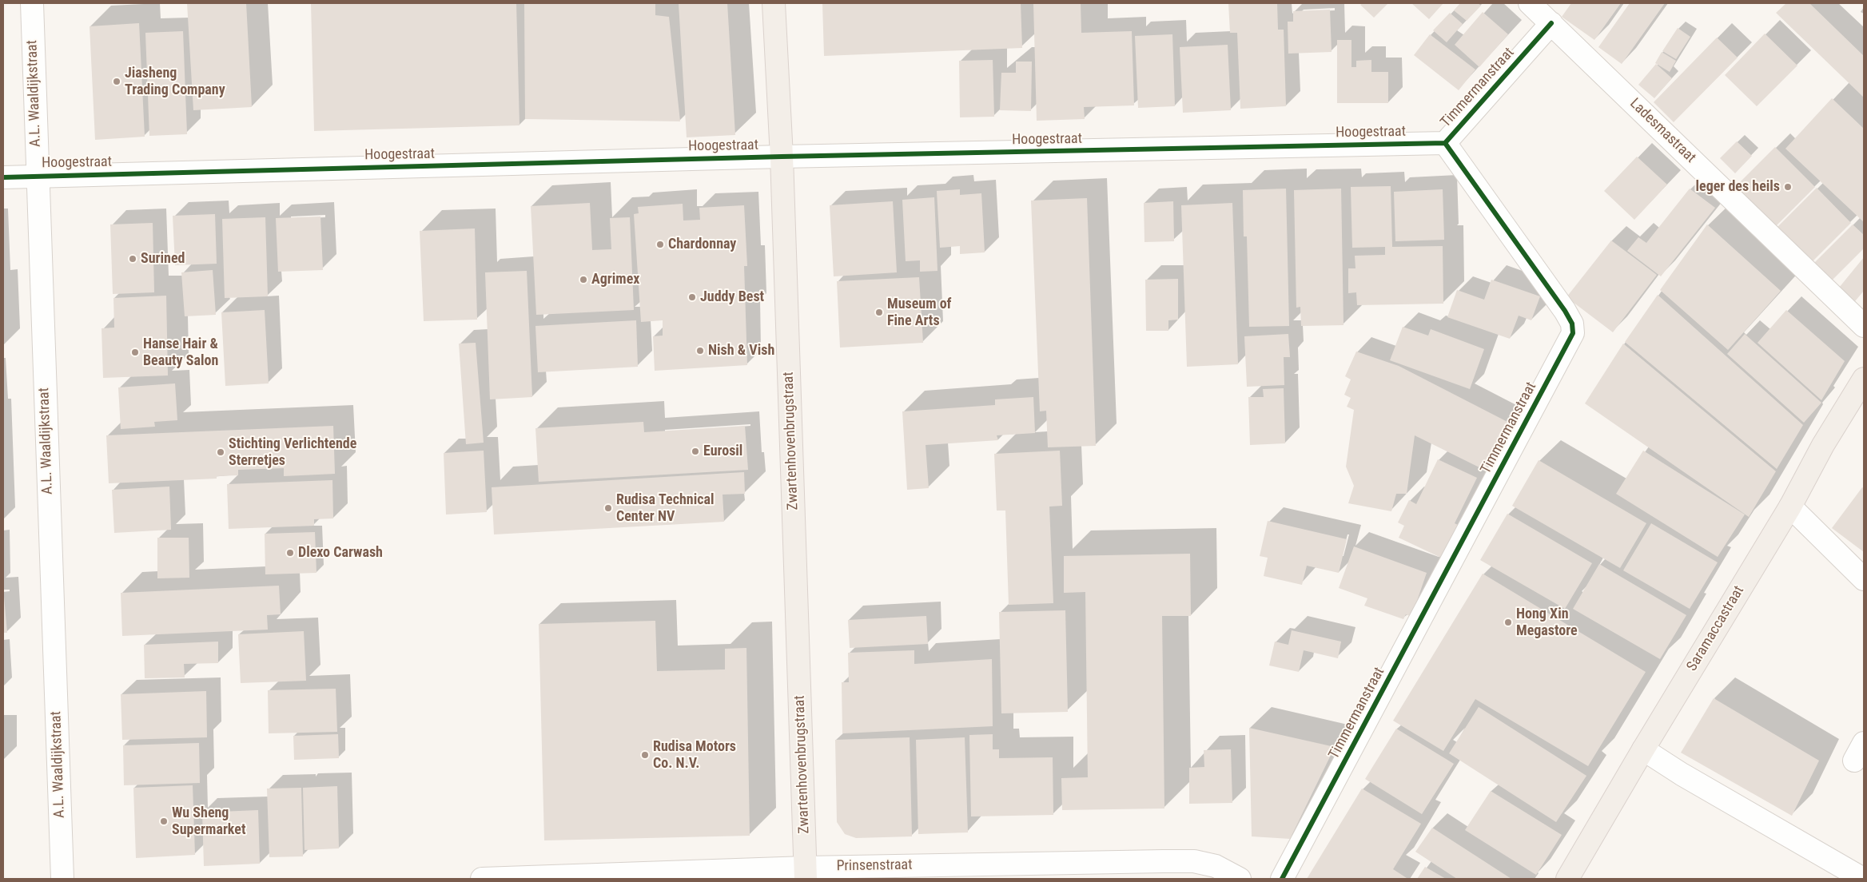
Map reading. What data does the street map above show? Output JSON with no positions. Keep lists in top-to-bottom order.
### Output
{
  "streets": {
    "main road": ["Zwartenhovenbrugstraat", "Saramaccastraat"],
    "street": [
      "Timmermanstraat",
      "A.L. Waaldijkstraat",
      "Ladesmastraat",
      "Hoogestraat",
      "Prinsenstraat"
    ]
  },
  "crossings": [
    ["Timmermanstraat", "Ladesmastraat"],
    ["Timmermanstraat", "Hoogestraat"],
    ["A.L. Waaldijkstraat", "Hoogestraat"],
    ["Hoogestraat", "Zwartenhovenbrugstraat"],
    ["Zwartenhovenbrugstraat", "Prinsenstraat"]
  ],
  "places": [
    "Jiasheng Trading Company",
    "leger des heils",
    "Chardonnay",
    "Surined",
    "Agrimex",
    "Juddy Best",
    "Museum of Fine Arts",
    "Nish & Vish",
    "Hanse Hair & Beauty Salon",
    "Eurosil",
    "Stichting Verlichtende Sterretjes",
    "Rudisa Technical Center NV",
    "Dlexo Carwash",
    "Hong Xin Megastore",
    "Rudisa Motors Co. N.V.",
    "Wu Sheng Supermarket"
  ]
}
